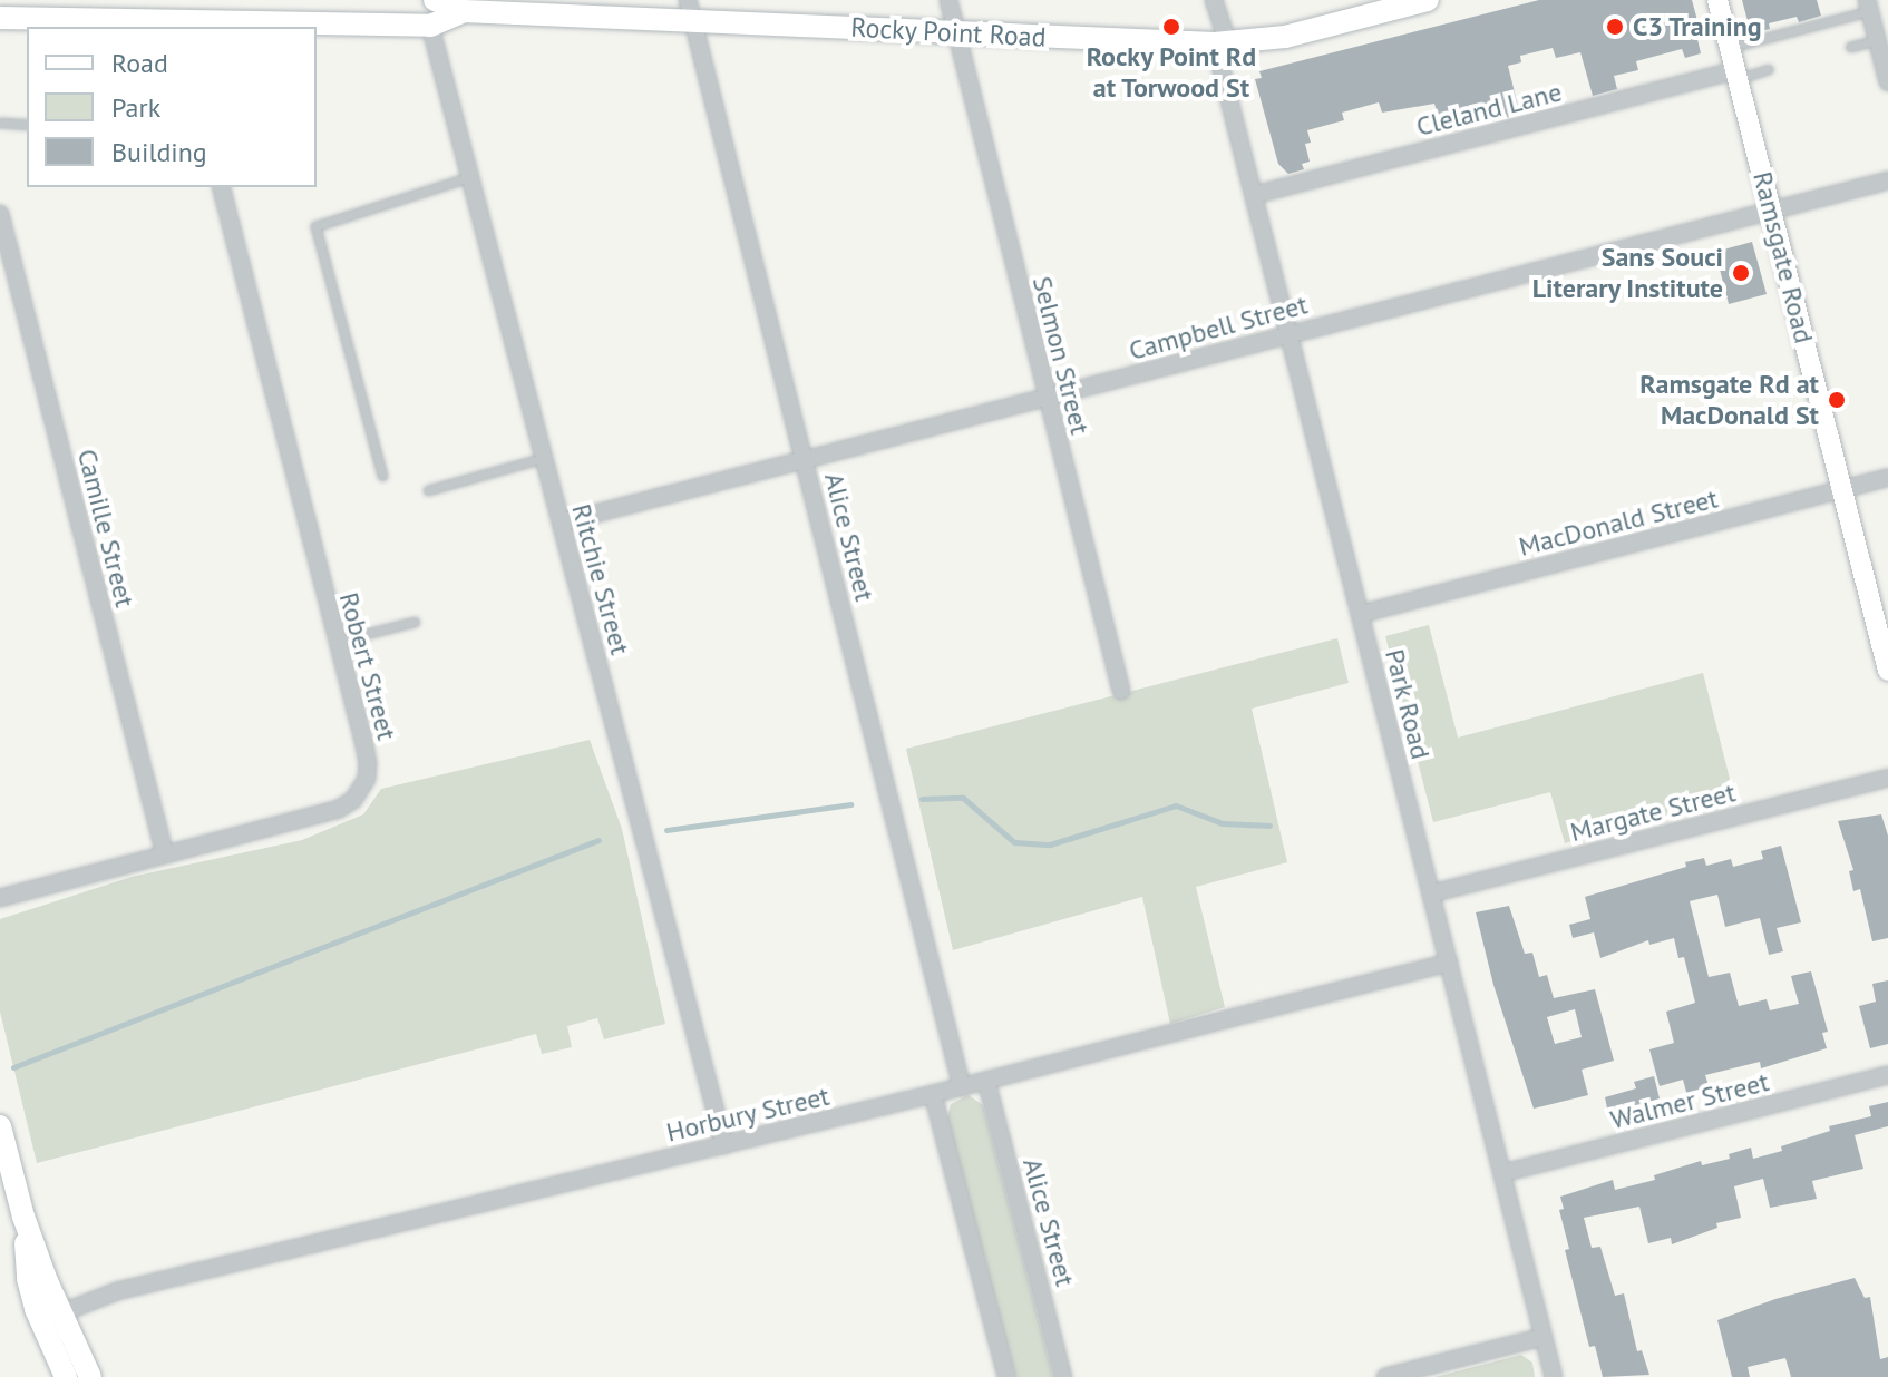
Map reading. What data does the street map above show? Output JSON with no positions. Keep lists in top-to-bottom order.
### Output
{
  "streets": {
    "main road": ["Rocky Point Road", "Ramsgate Road"],
    "street": [
      "Cleland Lane",
      "Campbell Street",
      "Selmon Street",
      "MacDonald Street",
      "Camille Street",
      "Alice Street",
      "Ritchie Street",
      "Robert Street",
      "Park Road",
      "Margate Street",
      "Walmer Street",
      "Horbury Street"
    ]
  },
  "crossings": [
    ["Rocky Point Road", "Selmon Street"],
    ["Rocky Point Road", "Alice Street"],
    ["Rocky Point Road", "Ritchie Street"],
    ["Rocky Point Road", "Park Road"],
    ["Cleland Lane", "Ramsgate Road"],
    ["Cleland Lane", "Park Road"],
    ["Ramsgate Road", "Campbell Street"],
    ["Ramsgate Road", "MacDonald Street"],
    ["Campbell Street", "Selmon Street"],
    ["Campbell Street", "Alice Street"],
    ["Campbell Street", "Ritchie Street"],
    ["Campbell Street", "Park Road"],
    ["MacDonald Street", "Park Road"],
    ["Camille Street", "Robert Street"],
    ["Alice Street", "Horbury Street"],
    ["Ritchie Street", "Horbury Street"],
    ["Park Road", "Margate Street"],
    ["Park Road", "Walmer Street"],
    ["Park Road", "Horbury Street"]
  ],
  "places": [
    "Rocky Point Rd at Torwood St",
    "C3 Training",
    "Sans Souci Literary Institute",
    "Ramsgate Rd at MacDonald St"
  ],
  "legend": ["Road", "Park", "Building"]
}
